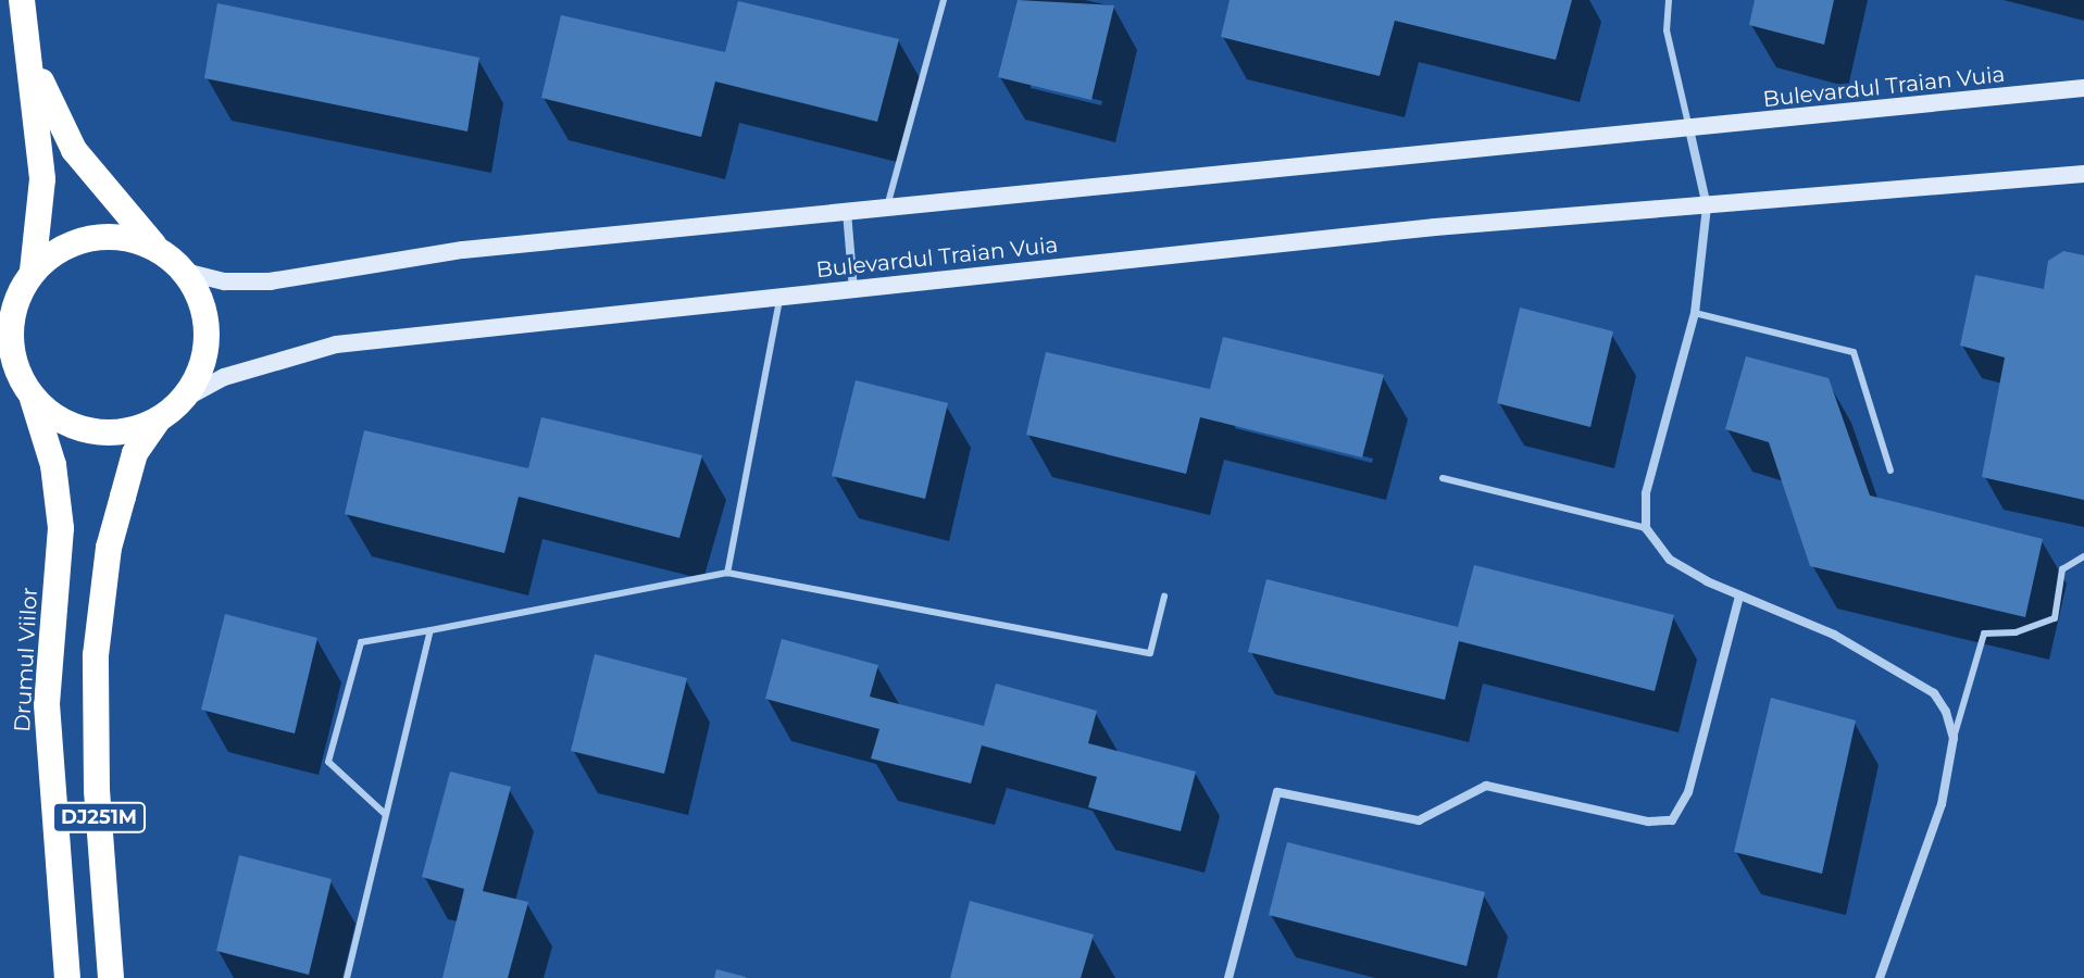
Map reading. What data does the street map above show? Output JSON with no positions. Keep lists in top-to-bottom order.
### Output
{
  "streets": {
    "highway": ["Drumul Viilor", "DJ251M"],
    "main road": ["Bulevardul Traian Vuia"]
  },
  "crossings": [
    ["Bulevardul Traian Vuia", "Drumul Viilor"],
    ["Bulevardul Traian Vuia", "DJ251M"],
    ["Drumul Viilor", "DJ251M"]
  ]
}
